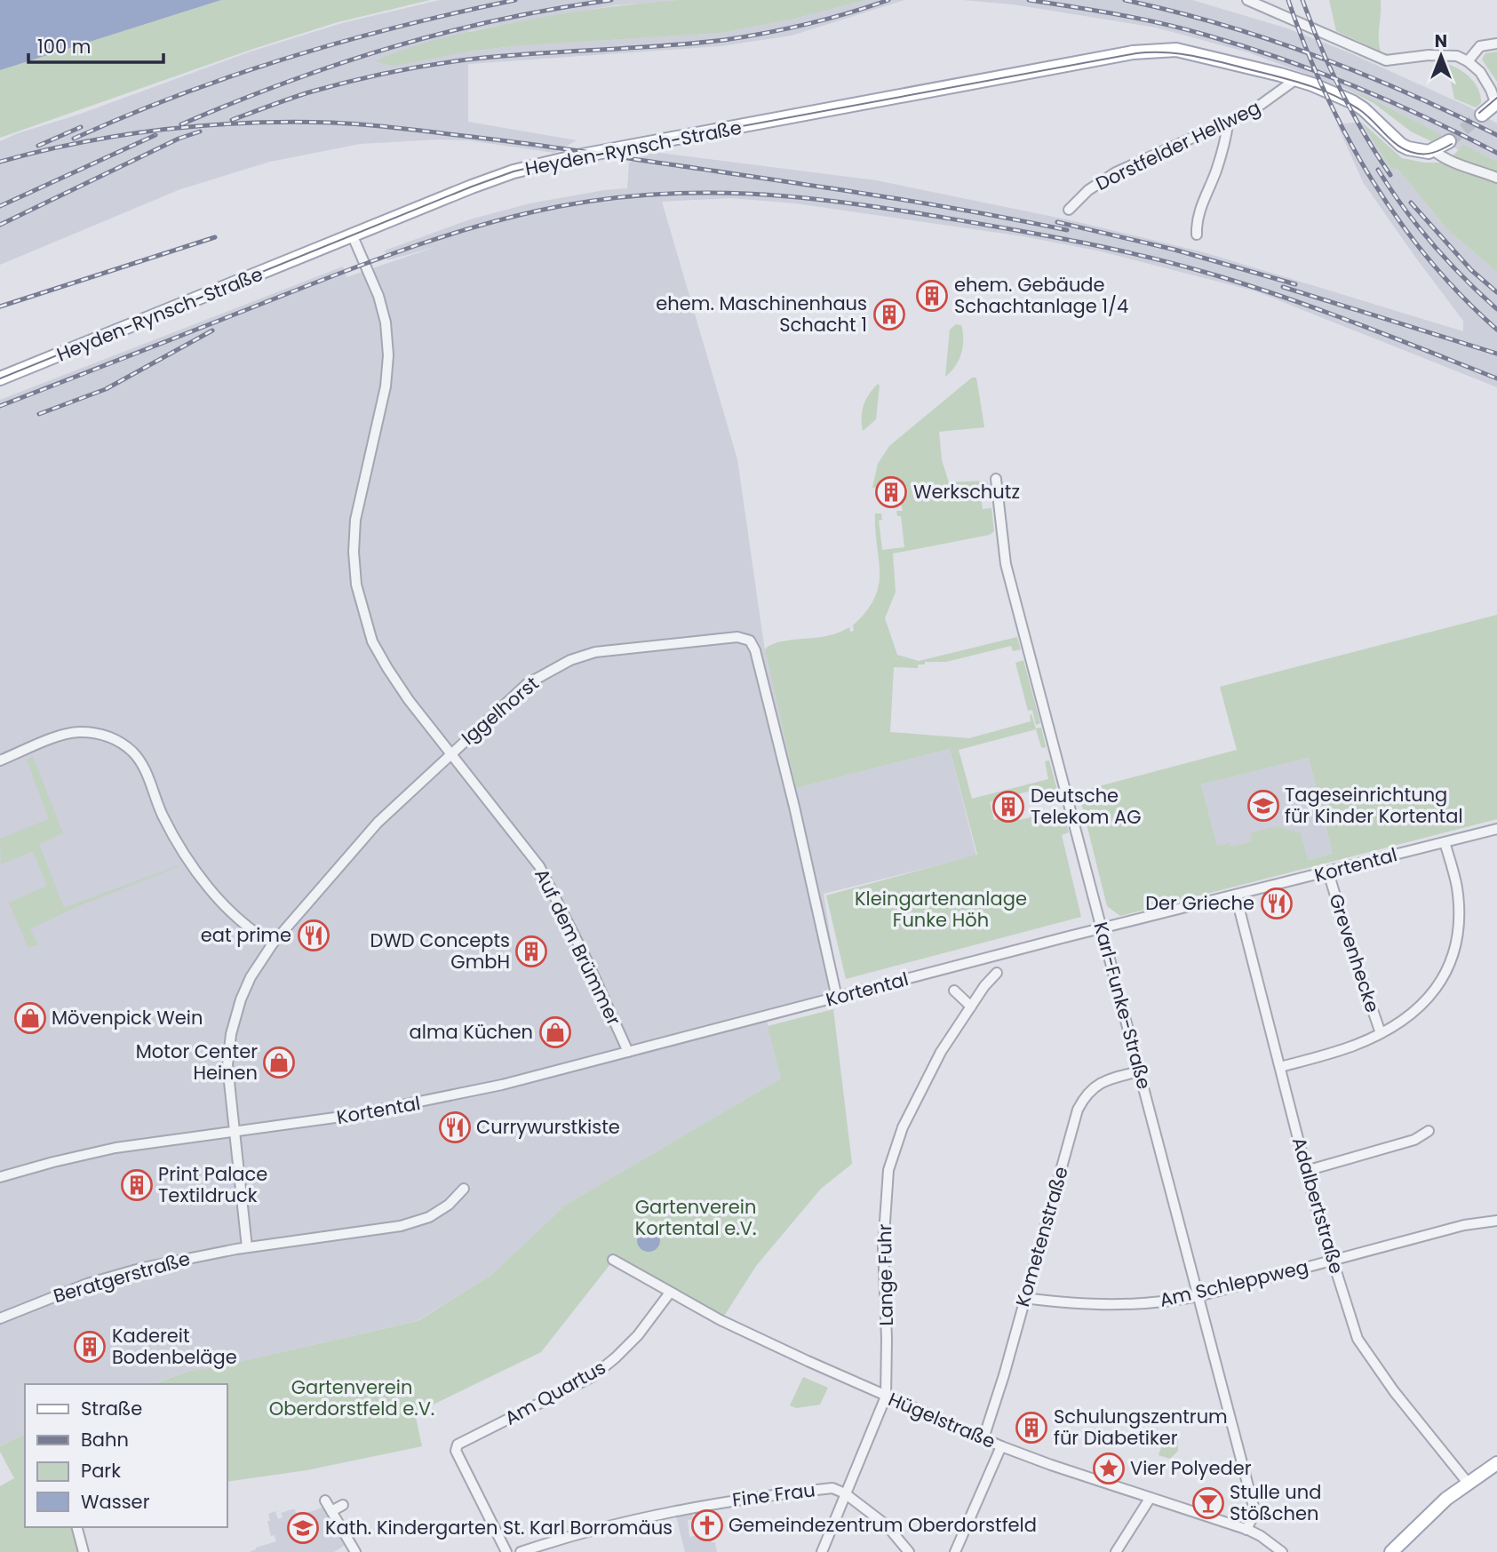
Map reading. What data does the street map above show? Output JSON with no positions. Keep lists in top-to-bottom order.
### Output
{
  "streets": {
    "main road": ["Heyden-Rynsch-Straße"],
    "street": [
      "Dorstfelder Hellweg",
      "Iggelhorst",
      "Kortental",
      "Auf dem Brümmer",
      "Grevenhecke",
      "Karl-Funke-Straße",
      "Adalbertstraße",
      "Kometenstraße",
      "Lange Fuhr",
      "Beratgerstraße",
      "Am Schleppweg",
      "Am Quartus",
      "Hügelstraße",
      "Fine Frau"
    ]
  },
  "crossings": [
    ["Dorstfelder Hellweg", "Heyden-Rynsch-Straße"],
    ["Heyden-Rynsch-Straße", "Auf dem Brümmer"],
    ["Iggelhorst", "Kortental"],
    ["Iggelhorst", "Auf dem Brümmer"],
    ["Kortental", "Auf dem Brümmer"],
    ["Kortental", "Grevenhecke"],
    ["Kortental", "Karl-Funke-Straße"],
    ["Kortental", "Adalbertstraße"],
    ["Karl-Funke-Straße", "Kometenstraße"],
    ["Karl-Funke-Straße", "Am Schleppweg"],
    ["Karl-Funke-Straße", "Hügelstraße"],
    ["Adalbertstraße", "Am Schleppweg"],
    ["Kometenstraße", "Am Schleppweg"],
    ["Kometenstraße", "Hügelstraße"],
    ["Lange Fuhr", "Hügelstraße"],
    ["Lange Fuhr", "Fine Frau"],
    ["Am Quartus", "Hügelstraße"]
  ],
  "parks": ["Kleingartenanlage Funke Höh", "Gartenverein Kortental e.V.", "Gartenverein Oberdorstfeld e.V."],
  "places": {
    "building": [
      "ehem. Gebäude Schachtanlage 1/4",
      "ehem. Maschinenhaus Schacht 1",
      "Werkschutz",
      "Deutsche Telekom AG",
      "DWD Concepts GmbH",
      "Print Palace Textildruck",
      "Kadereit Bodenbeläge",
      "Schulungszentrum für Diabetiker"
    ],
    "school or university": ["Tageseinrichtung für Kinder Kortental", "Kath. Kindergarten St. Karl Borromäus"],
    "restaurant": ["Der Grieche", "eat prime", "Currywurstkiste"],
    "shop": ["Mövenpick Wein", "alma Küchen", "Motor Center Heinen"],
    "place": ["Vier Polyeder"],
    "bar": ["Stulle und Stößchen"],
    "church": ["Gemeindezentrum Oberdorstfeld"]
  },
  "legend": [
    "Straße",
    "Bahn",
    "Park",
    "Wasser"
  ],
  "scale_bar": "100 m",
  "north": "top"
}
